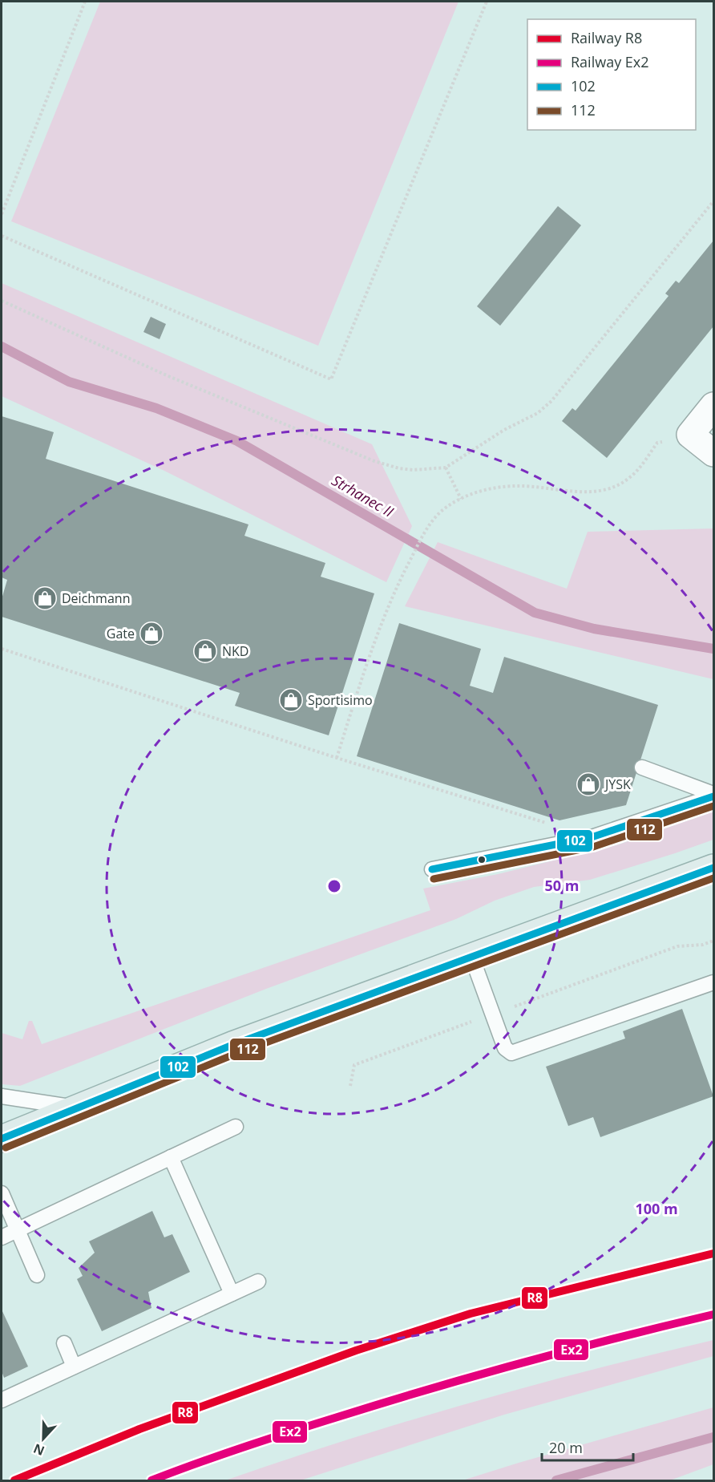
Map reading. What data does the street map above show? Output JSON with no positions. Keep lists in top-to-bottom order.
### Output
{
  "water": ["Strhanec II"],
  "places": {
    "shop": [
      "Deichmann",
      "Gate",
      "NKD",
      "Sportisimo",
      "JYSK"
    ]
  },
  "lines": [
    "transit line 102",
    "transit line 112",
    "rail line R8",
    "rail line Ex2"
  ],
  "legend": [
    "Railway R8",
    "Railway Ex2",
    "102",
    "112"
  ],
  "scale_bar": "20 m",
  "north": "bottom",
  "rings": ["50 m", "100 m"]
}
